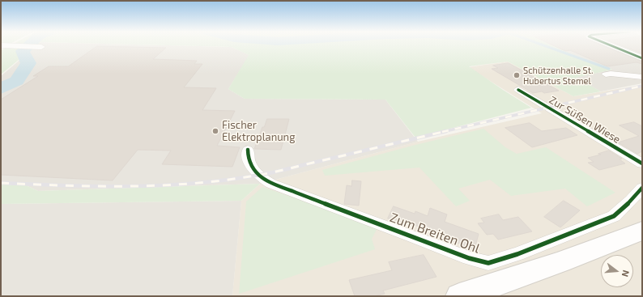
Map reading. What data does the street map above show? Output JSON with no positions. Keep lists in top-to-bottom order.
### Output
{
  "streets": {
    "street": ["Zur Süßen Wiese", "Zum Breiten Ohl"]
  },
  "places": ["Schützenhalle St. Hubertus Stemel", "Fischer Elektroplanung"],
  "north": "right"
}
